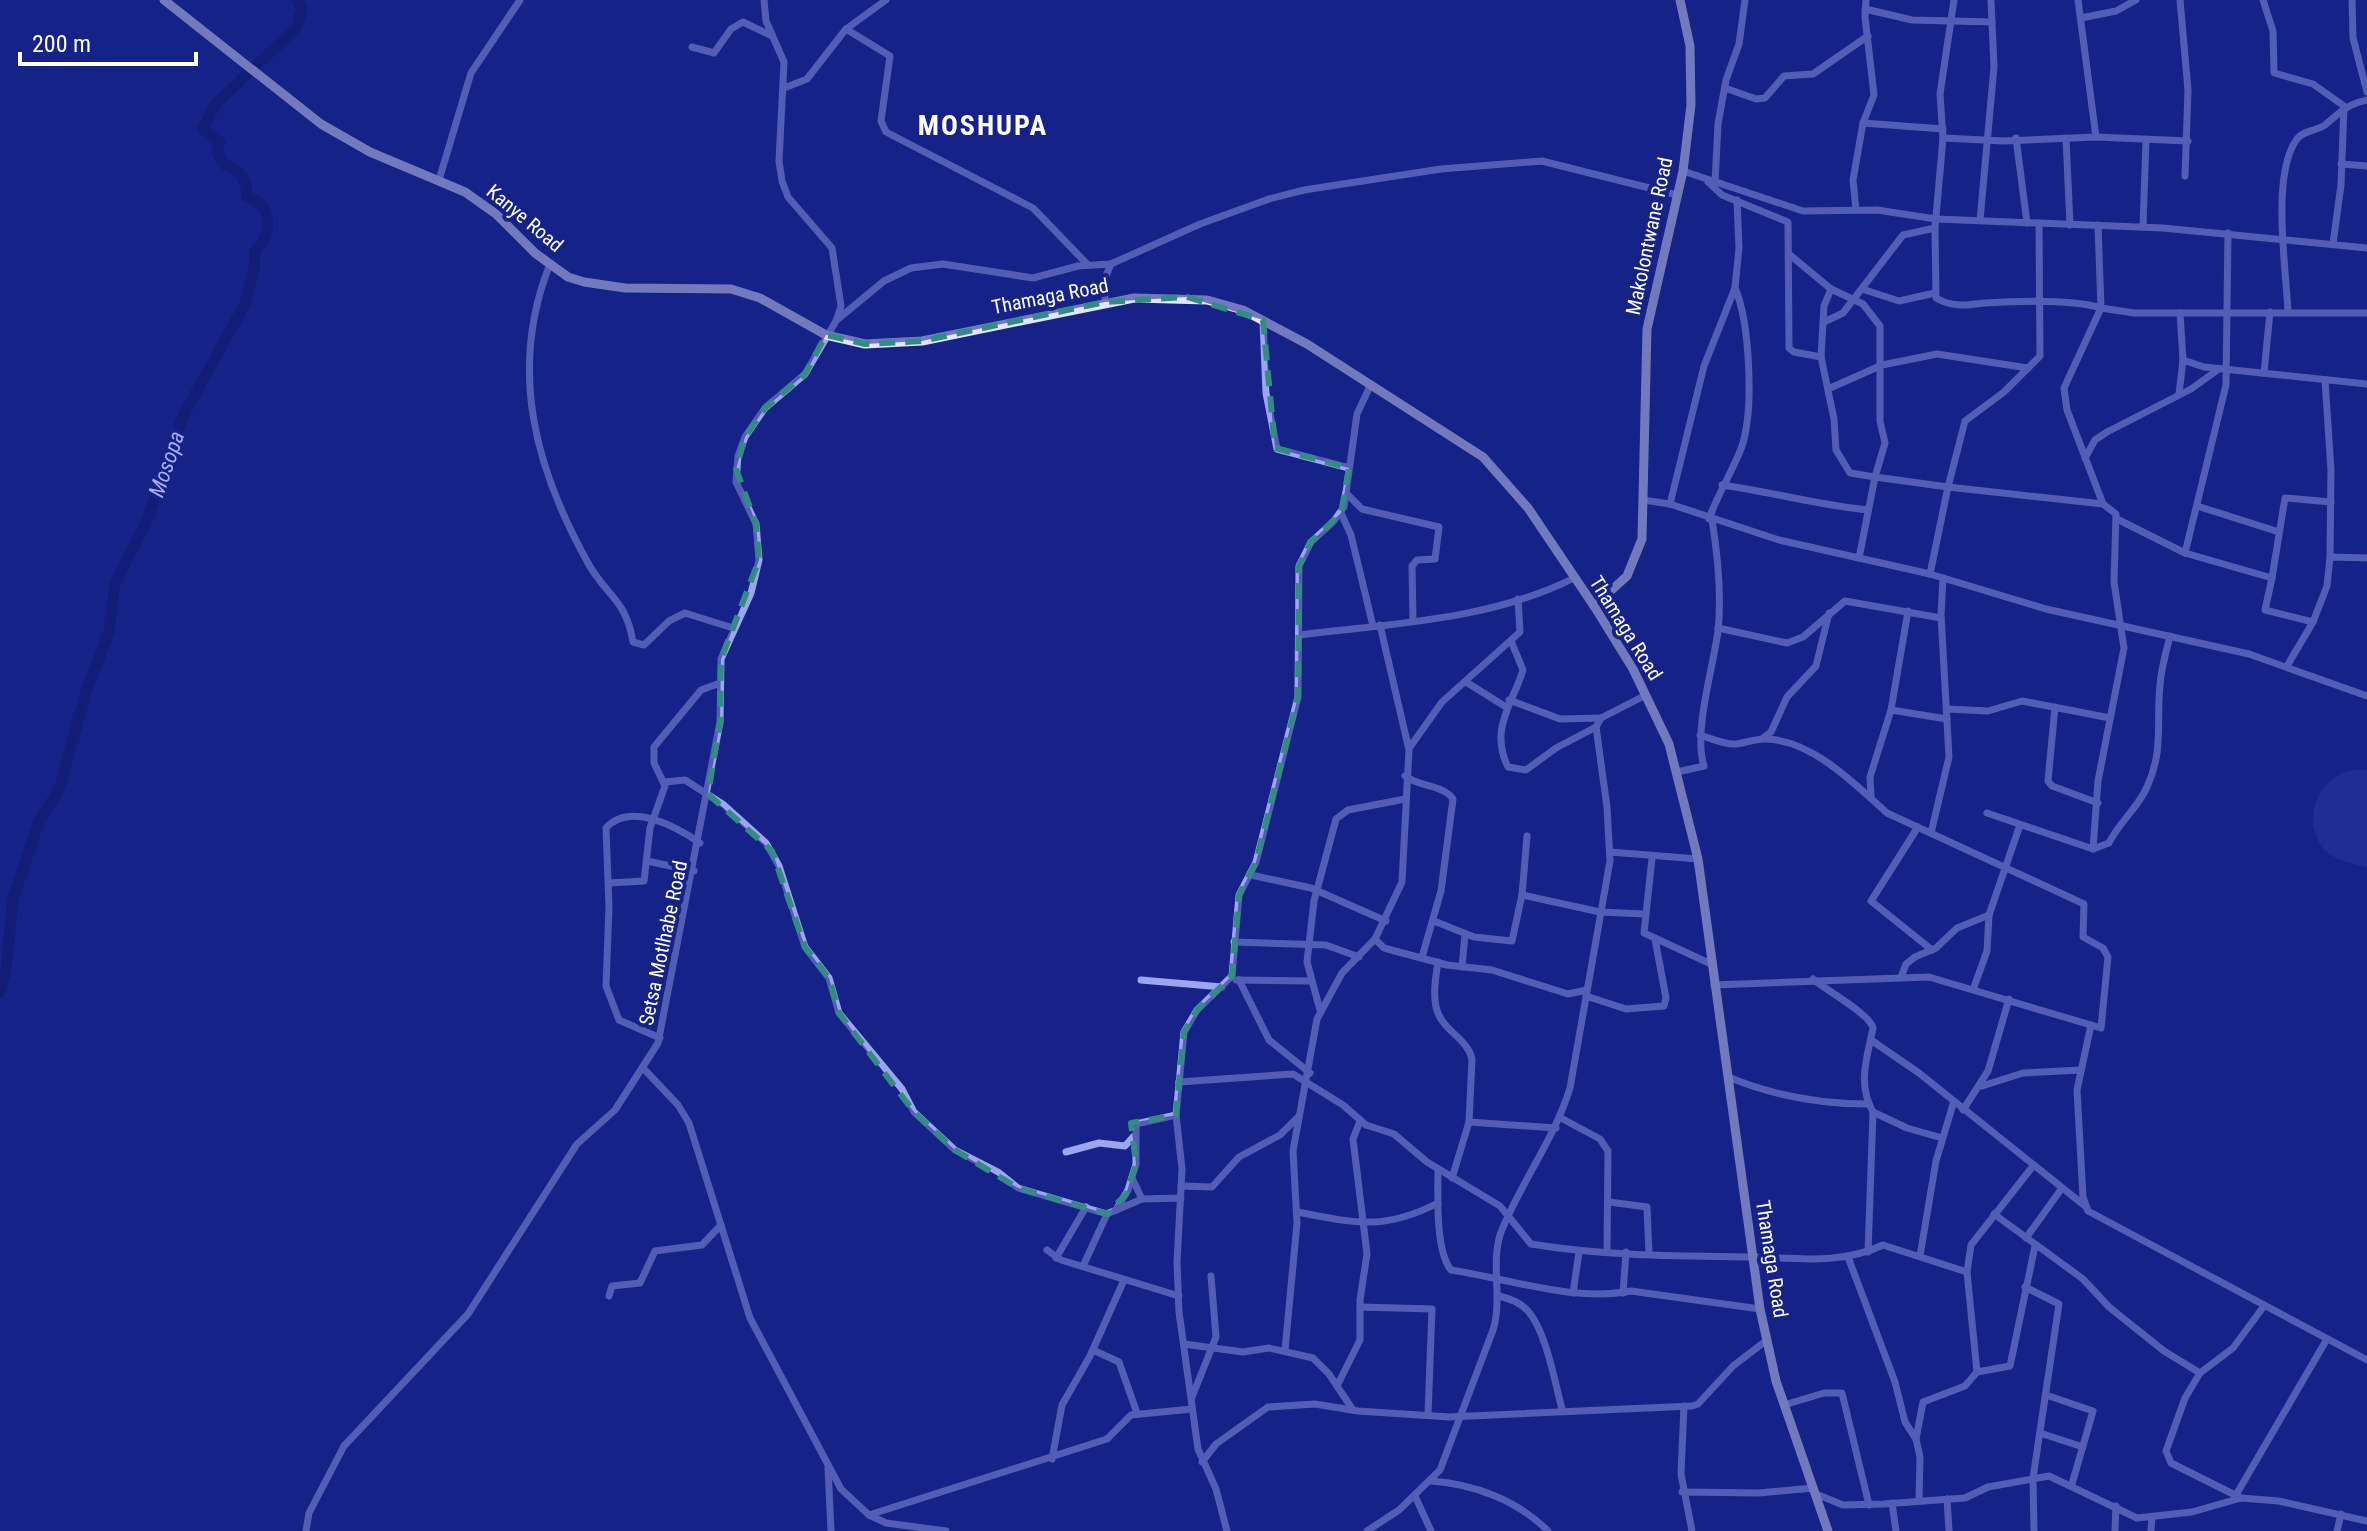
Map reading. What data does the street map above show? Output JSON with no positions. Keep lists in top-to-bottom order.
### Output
{
  "streets": {
    "main road": ["Kanye Road", "Makolontwane Road", "Thamaga Road"],
    "street": ["Setsa Motlhabe Road"]
  },
  "crossings": [
    ["Kanye Road", "Thamaga Road"],
    ["Kanye Road", "Setsa Motlhabe Road"],
    ["Makolontwane Road", "Thamaga Road"],
    ["Thamaga Road", "Setsa Motlhabe Road"]
  ],
  "districts": ["MOSHUPA"],
  "water": ["Mosopa"],
  "scale_bar": "200 m"
}
